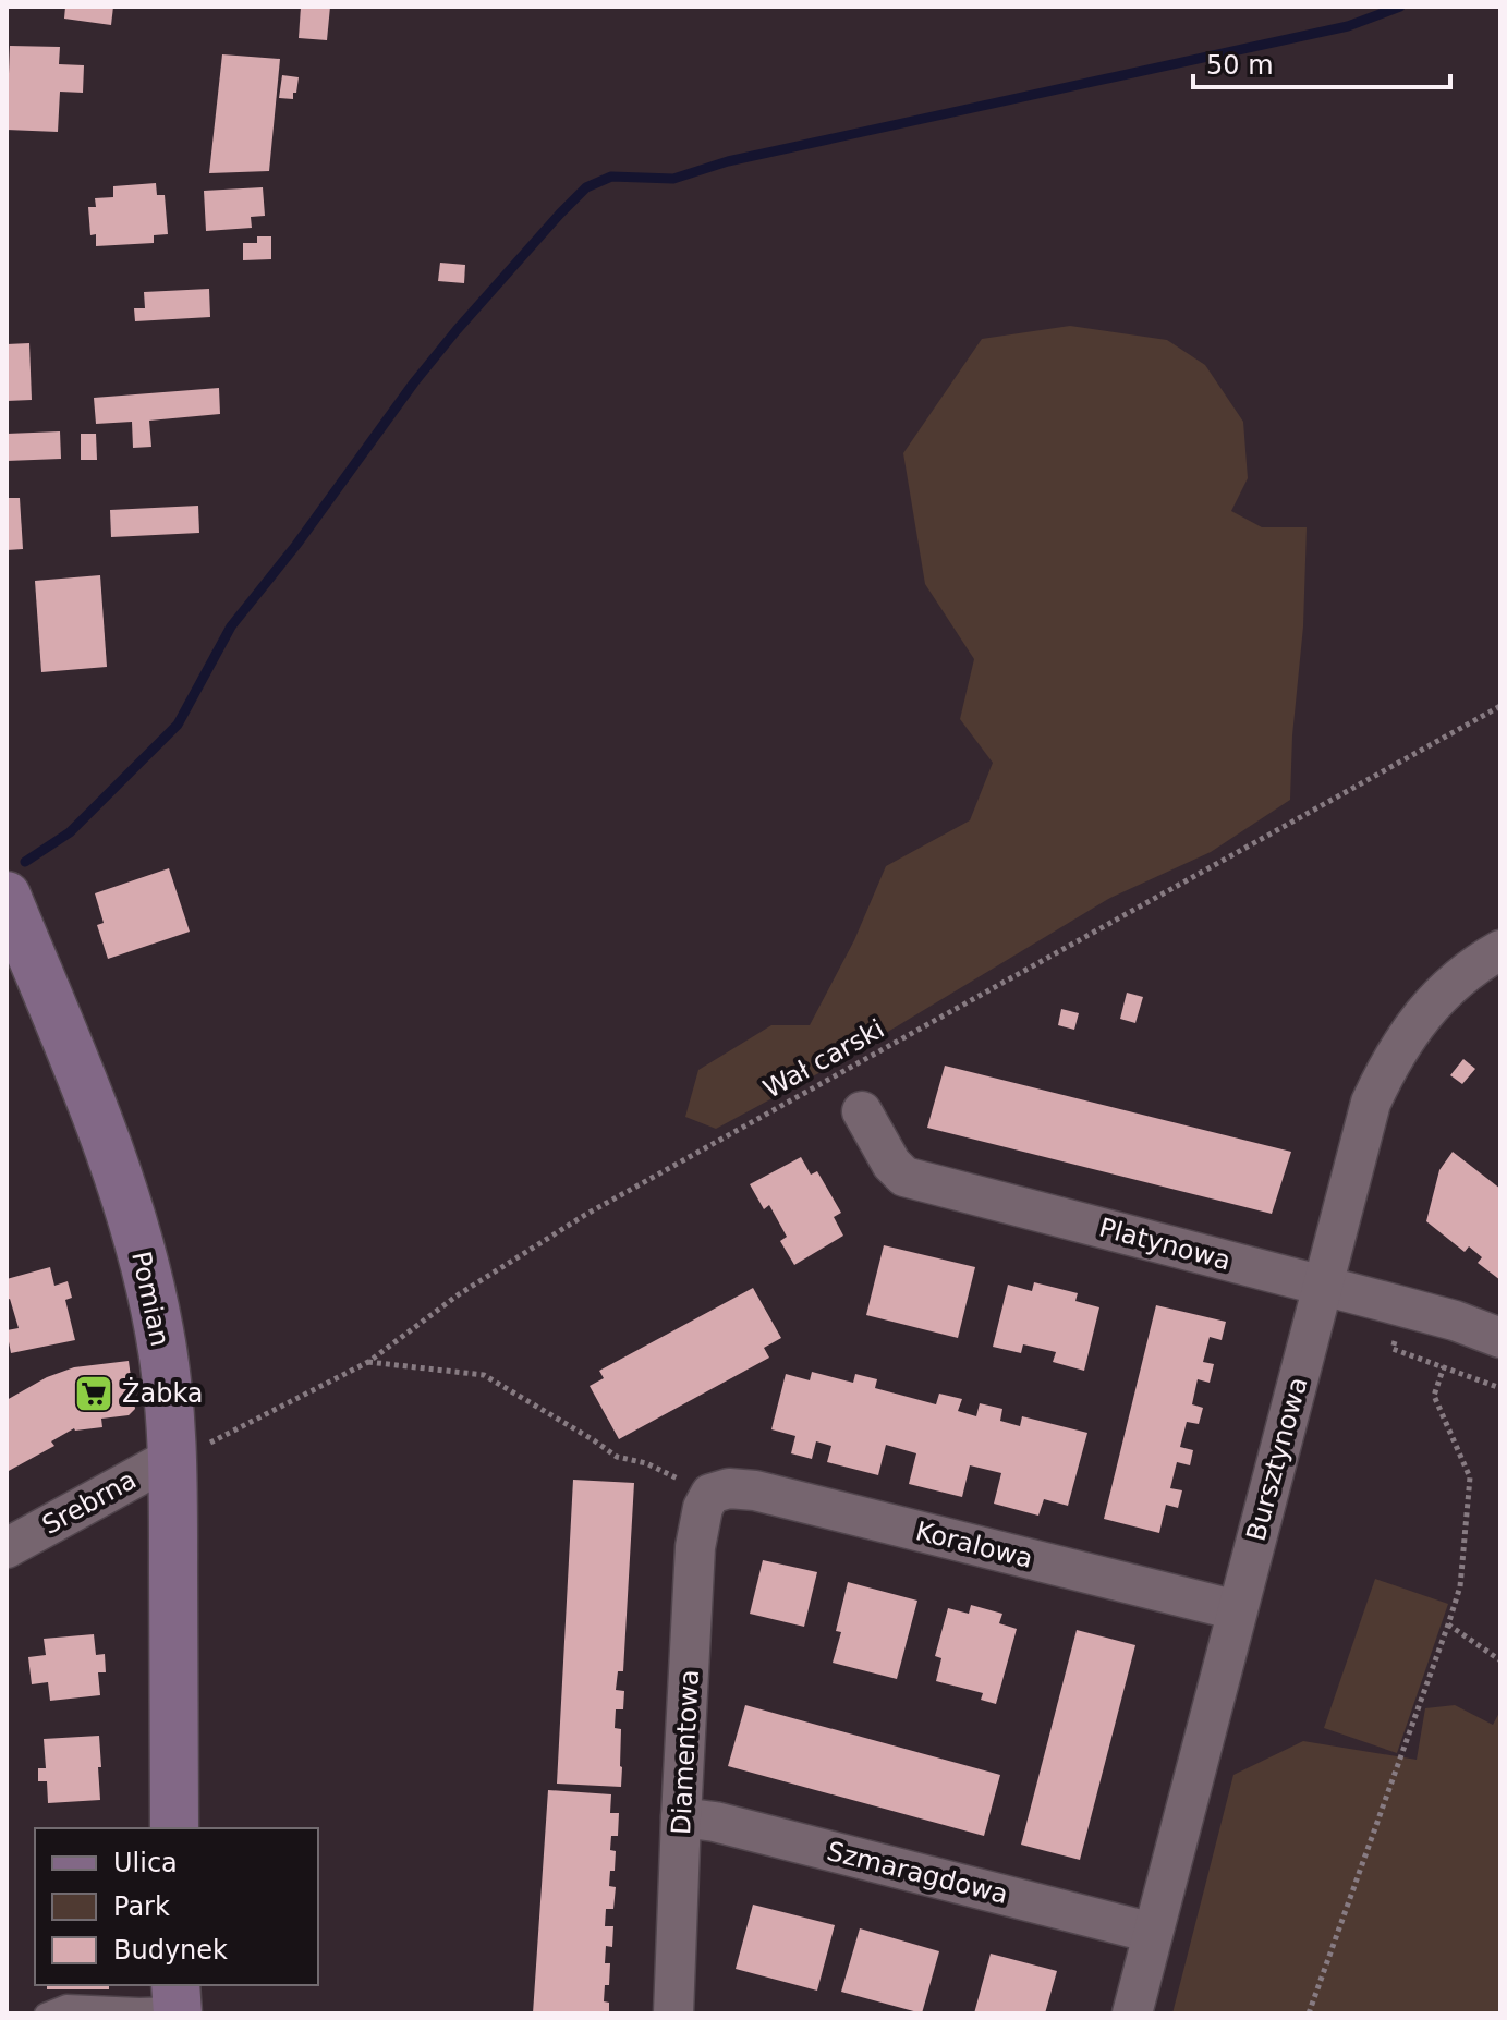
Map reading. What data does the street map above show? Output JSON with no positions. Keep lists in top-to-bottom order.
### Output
{
  "streets": {
    "street": [
      "Platynowa",
      "Pomian",
      "Bursztynowa",
      "Srebrna",
      "Koralowa",
      "Diamentowa",
      "Szmaragdowa"
    ],
    "path": ["Wał carski"]
  },
  "crossings": [
    ["Wał carski", "Pomian"],
    ["Wał carski", "Srebrna"],
    ["Platynowa", "Bursztynowa"],
    ["Pomian", "Srebrna"],
    ["Bursztynowa", "Koralowa"],
    ["Bursztynowa", "Szmaragdowa"],
    ["Koralowa", "Diamentowa"],
    ["Diamentowa", "Szmaragdowa"]
  ],
  "places": {
    "supermarket": ["Żabka"]
  },
  "legend": ["Ulica", "Park", "Budynek"],
  "scale_bar": "50 m"
}
